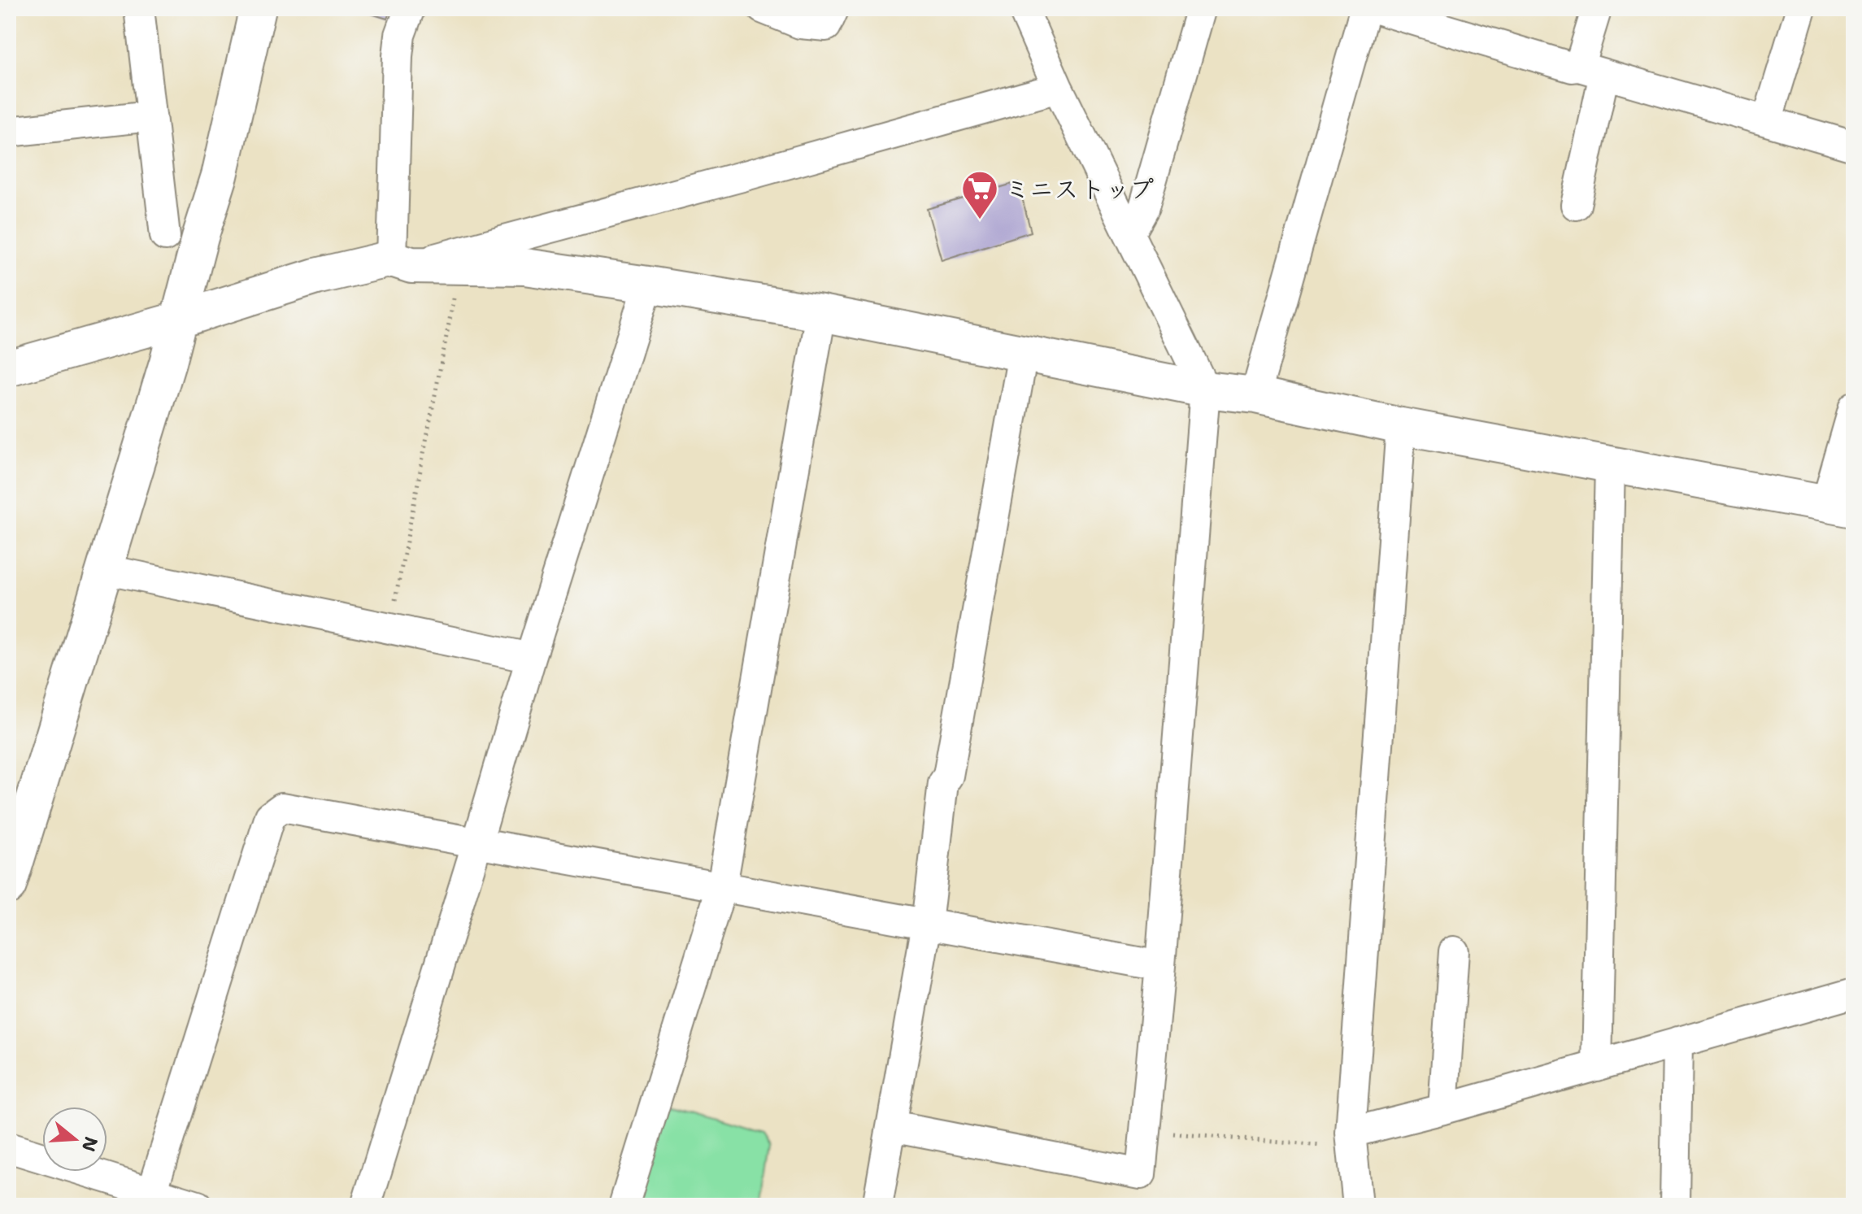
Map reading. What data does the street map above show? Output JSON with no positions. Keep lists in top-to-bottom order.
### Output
{
  "places": {
    "supermarket": ["ミニストップ"]
  },
  "north": "right"
}
